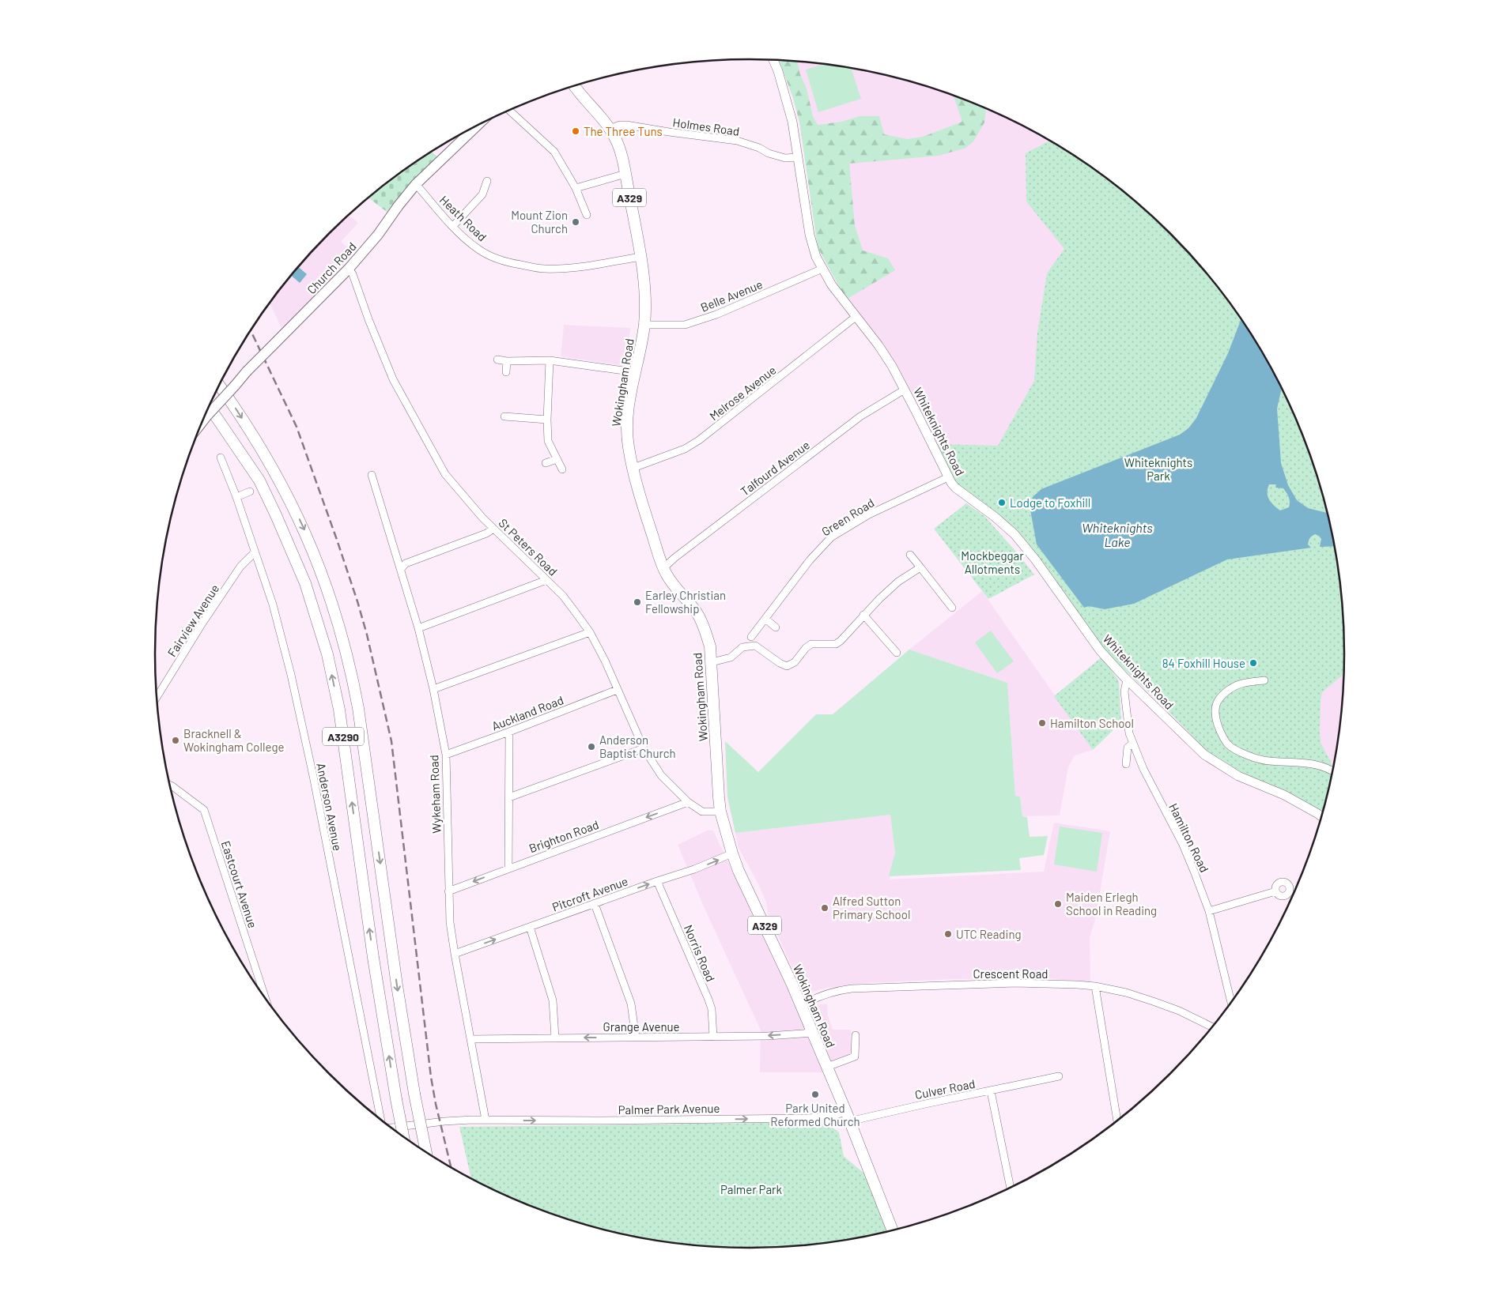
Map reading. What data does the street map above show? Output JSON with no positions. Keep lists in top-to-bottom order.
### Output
{
  "streets": {
    "main road": [
      "A329",
      "Church Road",
      "Wokingham Road",
      "A3290"
    ],
    "street": [
      "Holmes Road",
      "Heath Road",
      "Belle Avenue",
      "Melrose Avenue",
      "Whiteknights Road",
      "Talfourd Avenue",
      "Green Road",
      "St Peters Road",
      "Fairview Avenue",
      "Auckland Road",
      "Wykeham Road",
      "Anderson Avenue",
      "Brighton Road",
      "Hamilton Road",
      "Eastcourt Avenue",
      "Pitcroft Avenue",
      "Norris Road",
      "Crescent Road",
      "Grange Avenue",
      "Culver Road",
      "Palmer Park Avenue"
    ]
  },
  "crossings": [
    ["Holmes Road", "Wokingham Road"],
    ["Holmes Road", "Whiteknights Road"],
    ["Heath Road", "Church Road"],
    ["Heath Road", "Wokingham Road"],
    ["Church Road", "St Peters Road"],
    ["Belle Avenue", "Wokingham Road"],
    ["Belle Avenue", "Whiteknights Road"],
    ["Wokingham Road", "Melrose Avenue"],
    ["Wokingham Road", "Talfourd Avenue"],
    ["Wokingham Road", "St Peters Road"],
    ["Wokingham Road", "Pitcroft Avenue"],
    ["Wokingham Road", "Crescent Road"],
    ["Wokingham Road", "Grange Avenue"],
    ["Wokingham Road", "Culver Road"],
    ["Wokingham Road", "Palmer Park Avenue"],
    ["Melrose Avenue", "Whiteknights Road"],
    ["Whiteknights Road", "Talfourd Avenue"],
    ["Whiteknights Road", "Green Road"],
    ["Whiteknights Road", "Hamilton Road"],
    ["St Peters Road", "Auckland Road"],
    ["St Peters Road", "Brighton Road"],
    ["Fairview Avenue", "Anderson Avenue"],
    ["Auckland Road", "Wykeham Road"],
    ["Wykeham Road", "Brighton Road"],
    ["Wykeham Road", "Pitcroft Avenue"],
    ["Wykeham Road", "Grange Avenue"],
    ["Wykeham Road", "Palmer Park Avenue"],
    ["Pitcroft Avenue", "Norris Road"],
    ["Norris Road", "Grange Avenue"],
    ["Culver Road", "Palmer Park Avenue"]
  ],
  "one_way": [
    "Brighton Road",
    "Pitcroft Avenue",
    "Grange Avenue",
    "Palmer Park Avenue"
  ],
  "water": ["Whiteknights Lake"],
  "parks": ["Whiteknights Park", "Mockbeggar Allotments", "Palmer Park"],
  "places": [
    "The Three Tuns",
    "Mount Zion Church",
    "Lodge to Foxhill",
    "Earley Christian Fellowship",
    "84 Foxhill House",
    "Hamilton School",
    "Bracknell & Wokingham College",
    "Anderson Baptist Church",
    "Maiden Erlegh School in Reading",
    "Alfred Sutton Primary School",
    "UTC Reading",
    "Park United Reformed Church"
  ]
}
